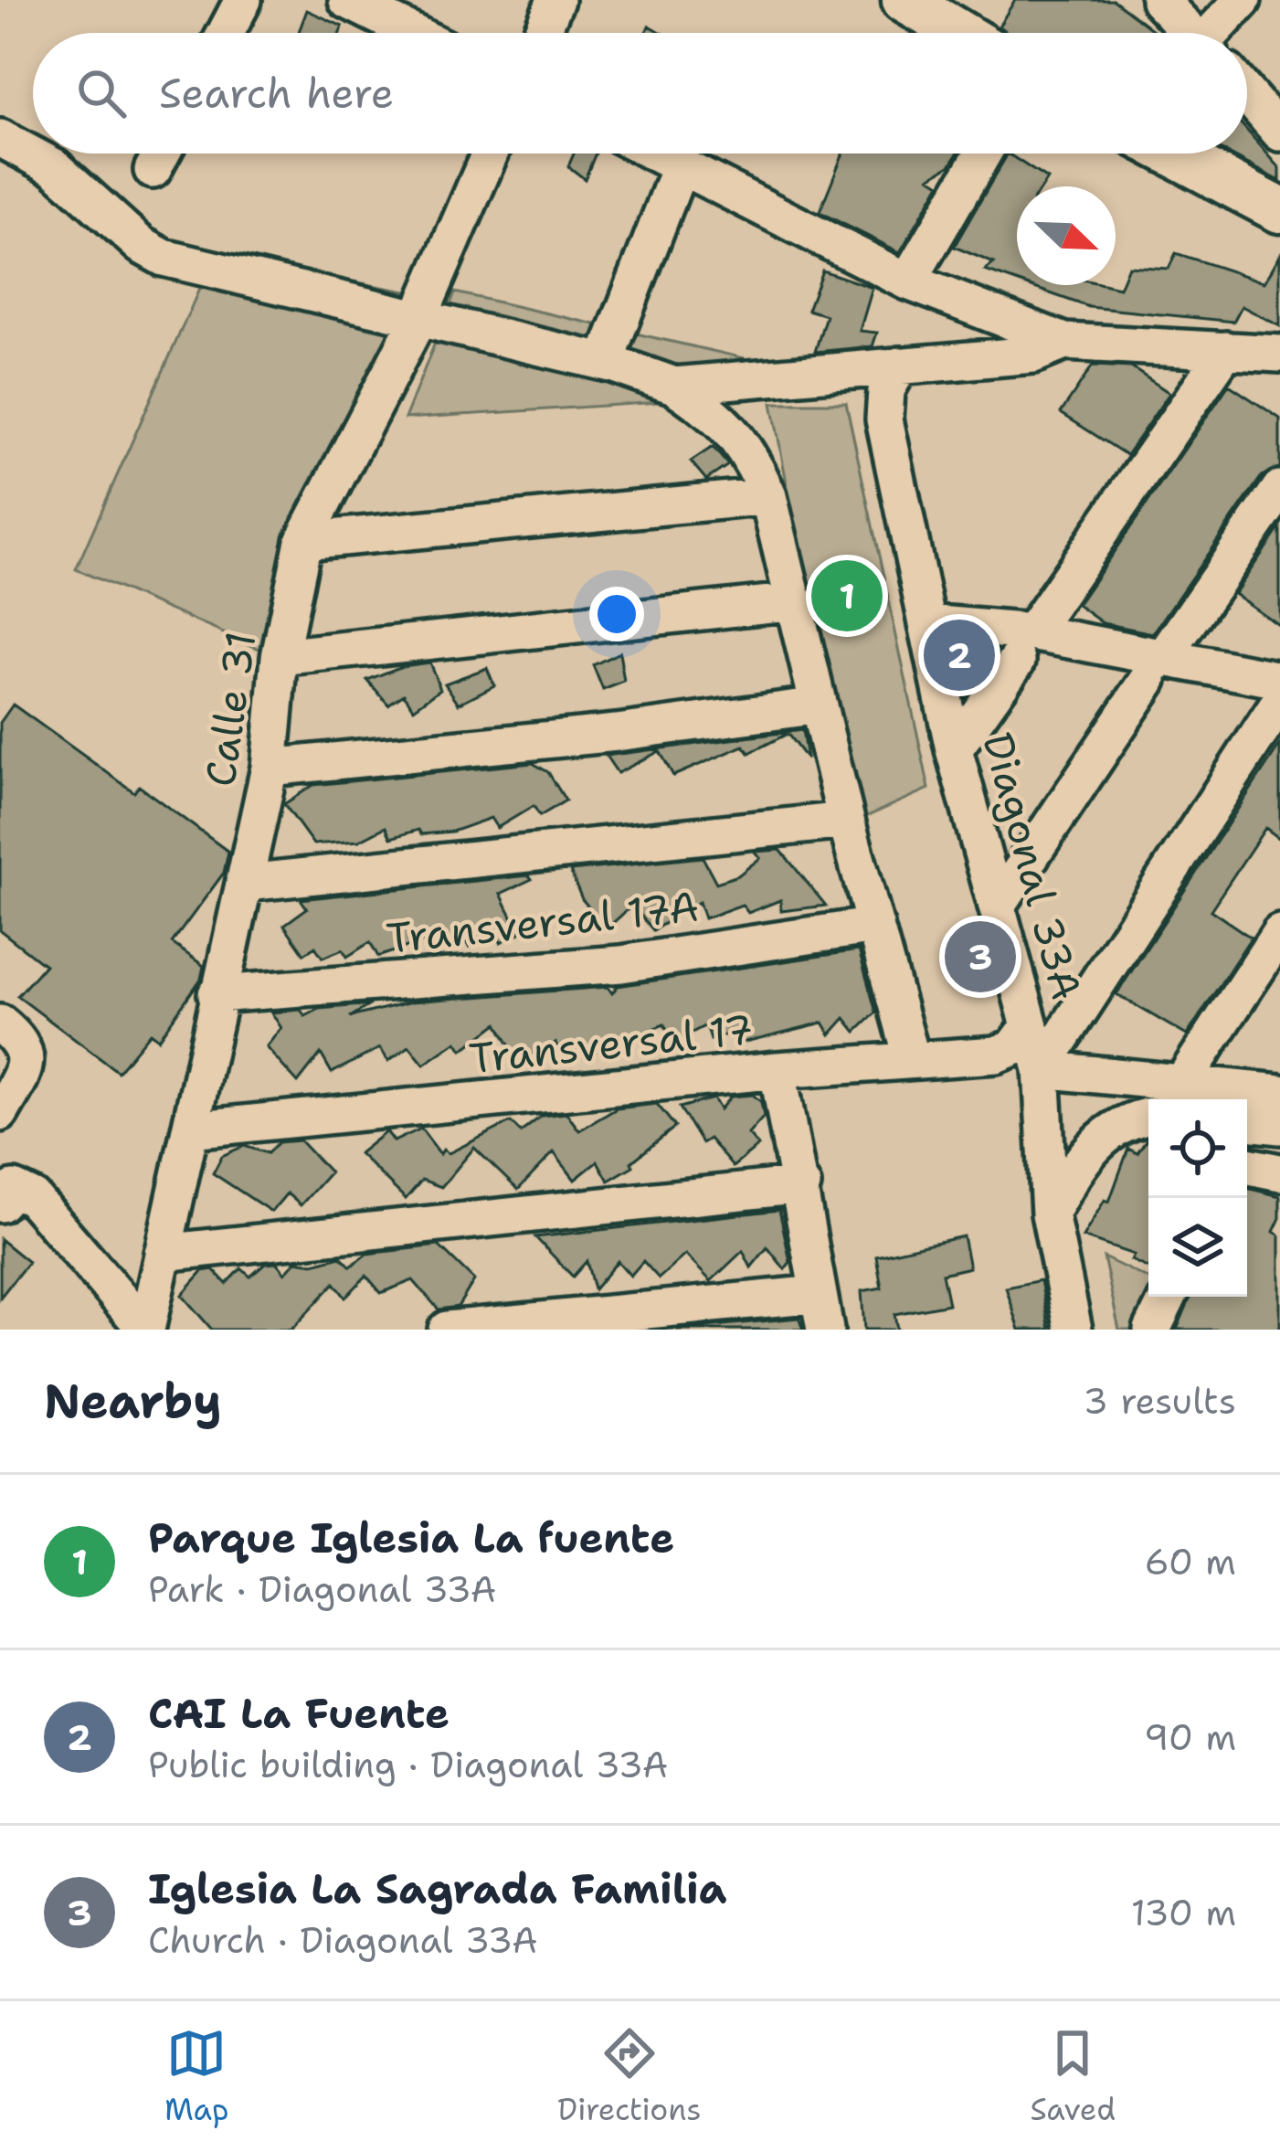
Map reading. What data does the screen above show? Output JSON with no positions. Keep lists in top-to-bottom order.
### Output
{
  "streets": {
    "street": [
      "Calle 31",
      "Diagonal 33A",
      "Transversal 17A",
      "Transversal 17"
    ]
  },
  "crossings": [
    ["Calle 31", "Transversal 17A"],
    ["Calle 31", "Transversal 17"],
    ["Diagonal 33A", "Transversal 17"]
  ],
  "north": "bottom right",
  "page": {
    "search": "Search here",
    "pins": ["1", "2", "3"],
    "heading": ["Nearby", "3 results"],
    "list": [
      {
        "mark": "1",
        "name": "Parque Iglesia La fuente",
        "note": "Park · Diagonal 33A",
        "value": "60 m"
      },
      {
        "mark": "2",
        "name": "CAI La Fuente",
        "note": "Public building · Diagonal 33A",
        "value": "90 m"
      },
      {
        "mark": "3",
        "name": "Iglesia La Sagrada Familia",
        "note": "Church · Diagonal 33A",
        "value": "130 m"
      }
    ],
    "nav": ["Map", "Directions", "Saved"]
  }
}
